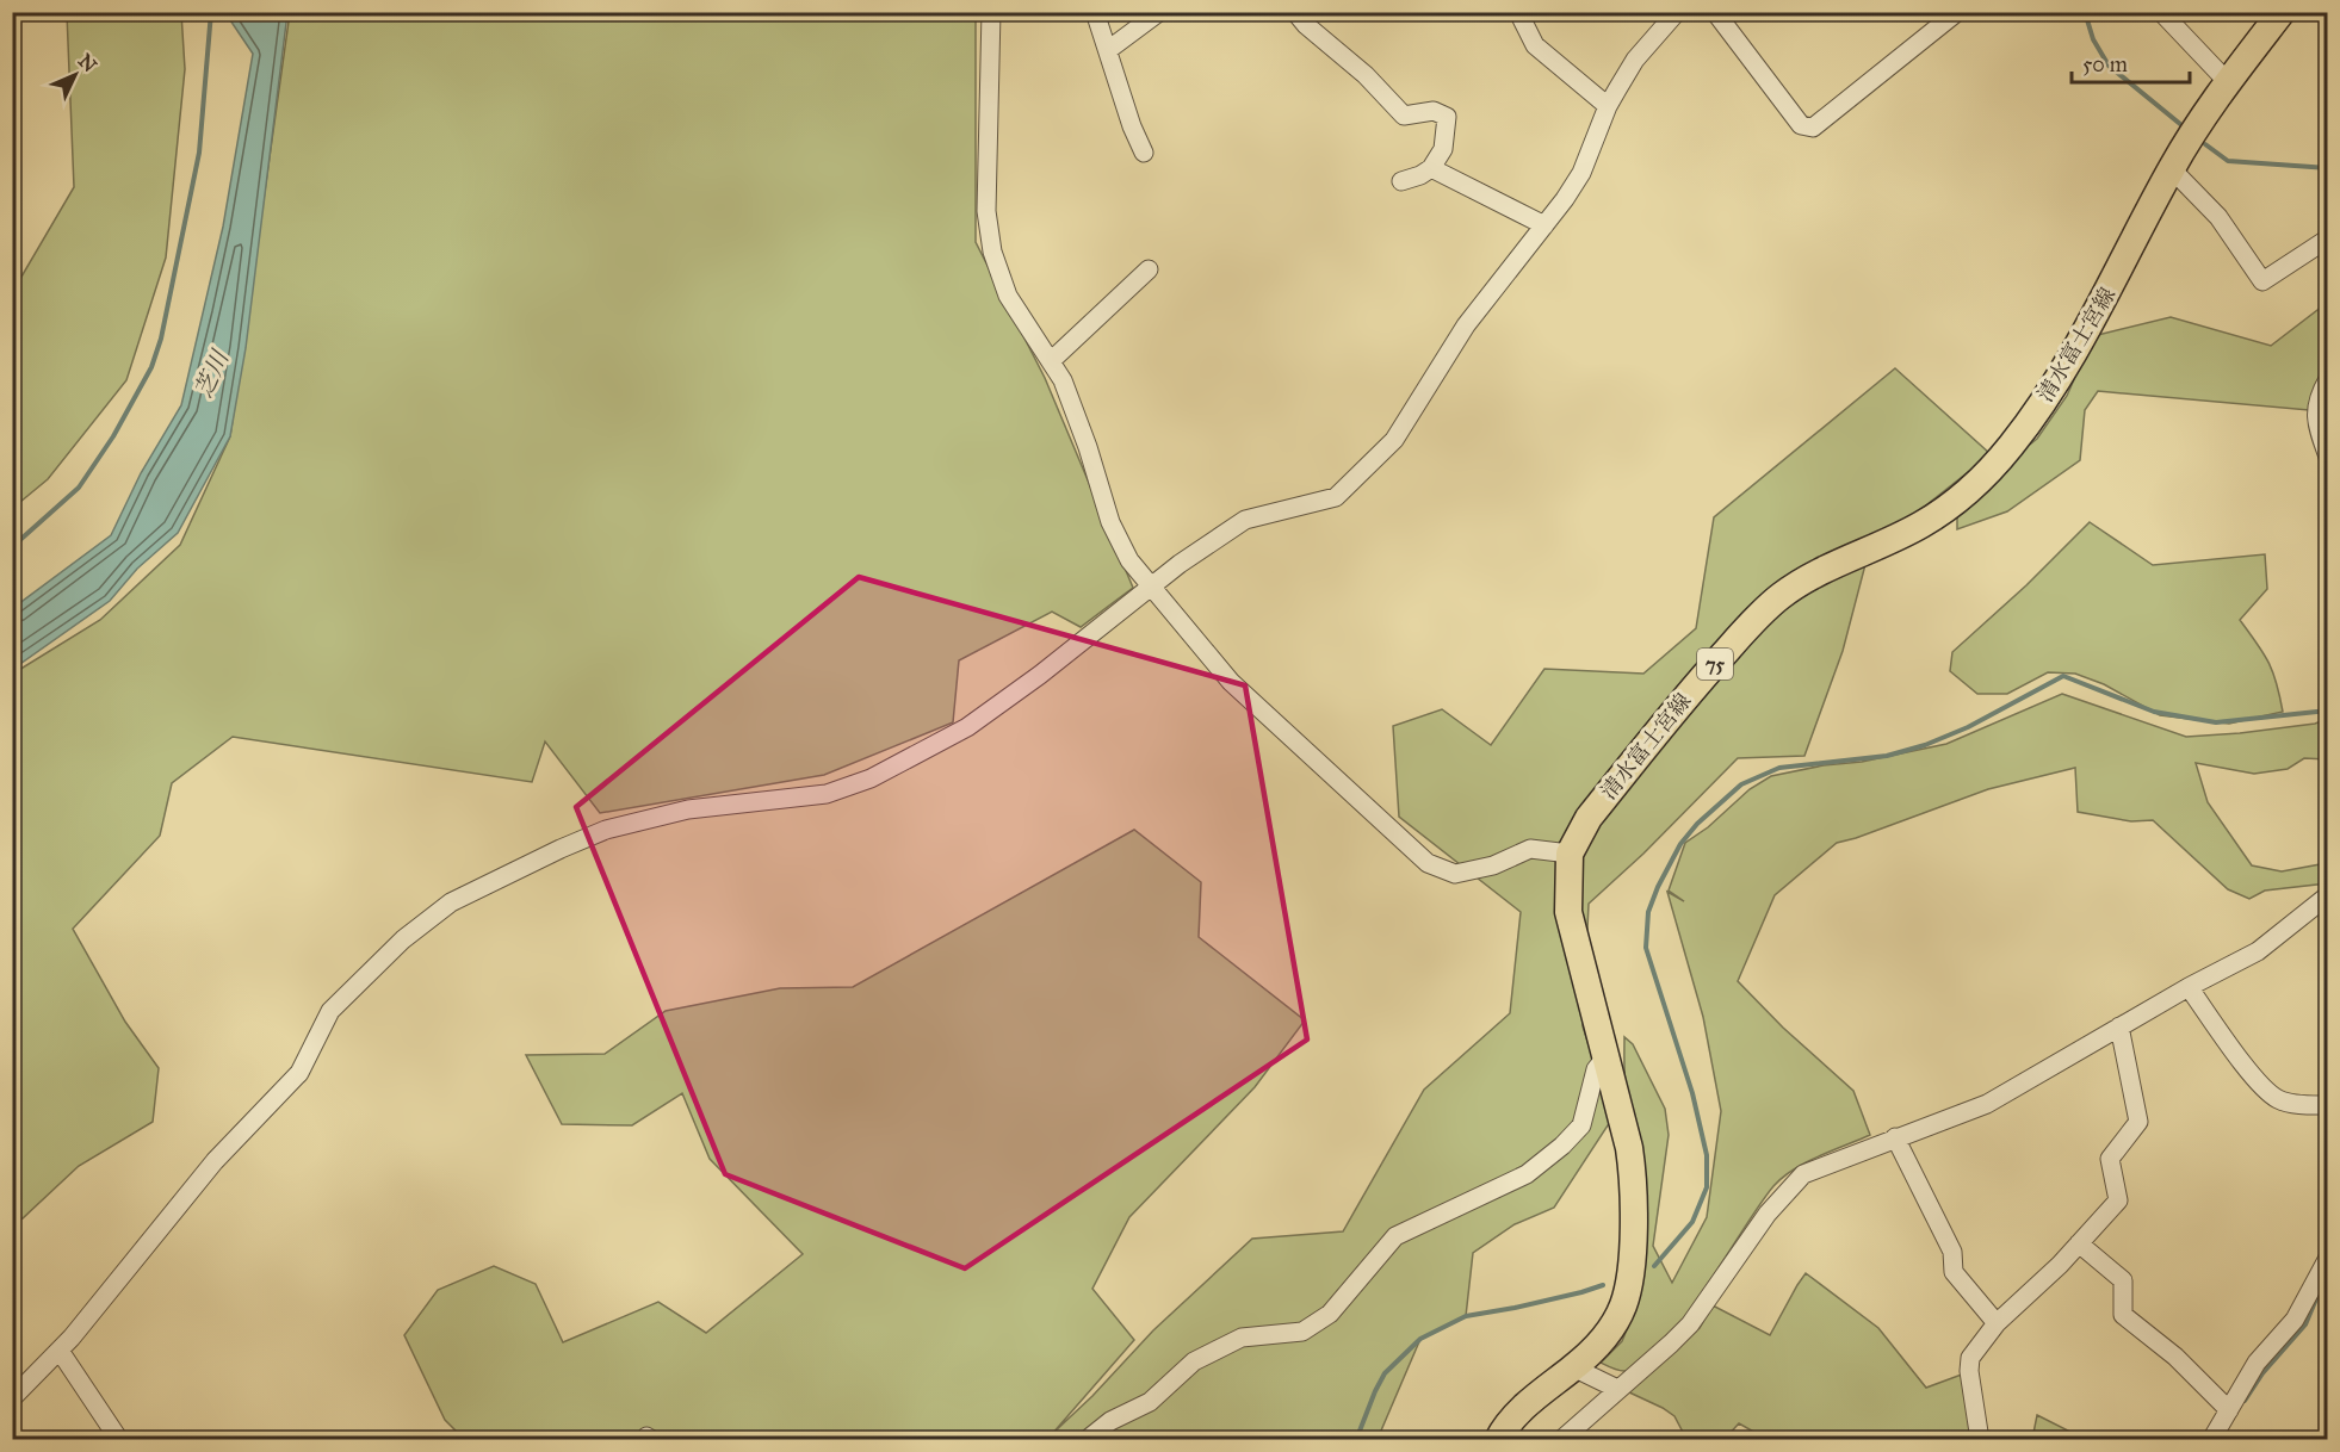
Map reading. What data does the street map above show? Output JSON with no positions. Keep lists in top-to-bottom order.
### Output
{
  "streets": {
    "main road": ["清水富士宮線", "75"]
  },
  "water": ["芝川"],
  "scale_bar": "50 m",
  "north": "top right"
}
